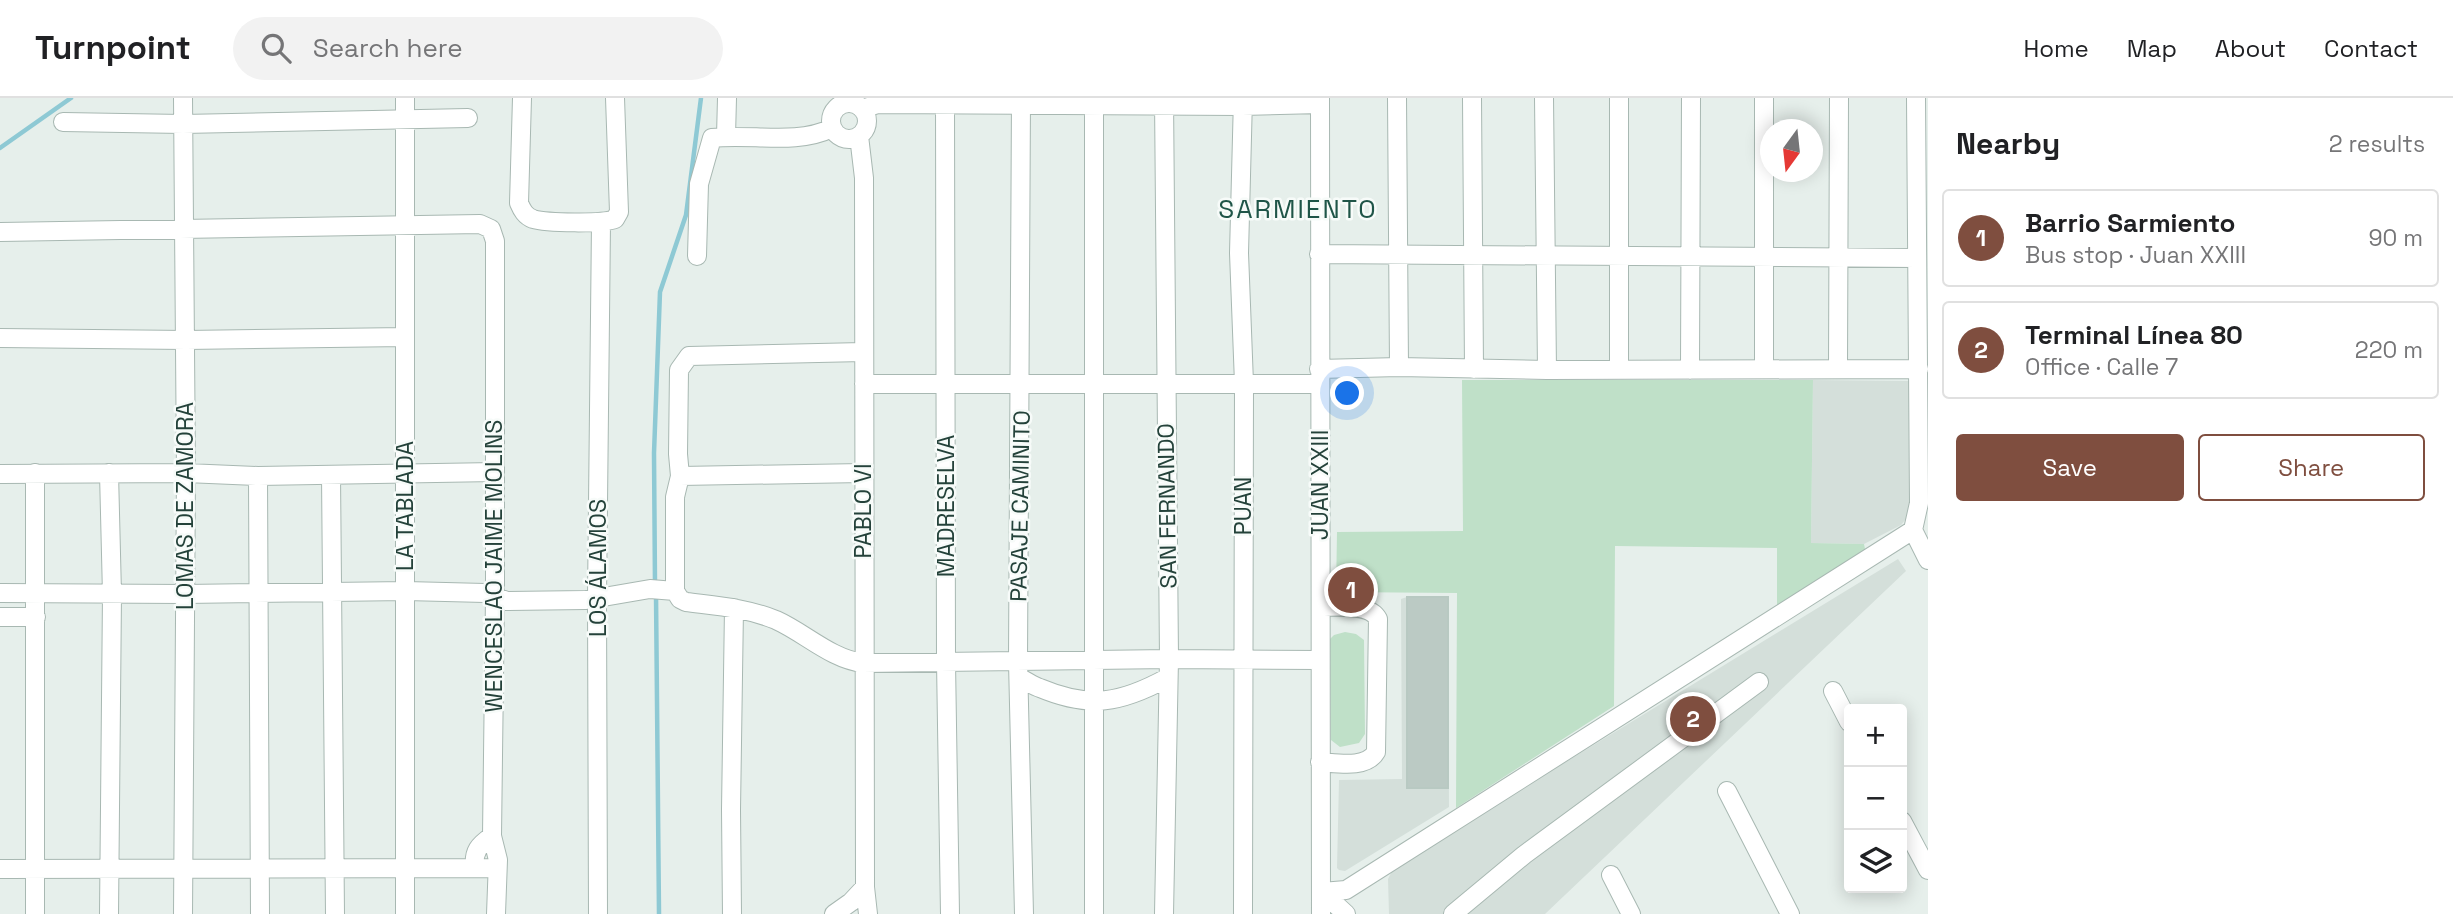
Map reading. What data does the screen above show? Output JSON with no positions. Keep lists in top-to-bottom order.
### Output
{
  "streets": {
    "street": [
      "JUAN XXIII",
      "LOMAS DE ZAMORA",
      "LA TABLADA",
      "MADRESELVA",
      "PASAJE CAMINITO",
      "SAN FERNANDO",
      "PUAN",
      "PABLO VI",
      "WENCESLAO JAIME MOLINS",
      "LOS ÁLAMOS"
    ]
  },
  "crossings": [
    ["LA TABLADA", "WENCESLAO JAIME MOLINS"]
  ],
  "districts": ["SARMIENTO"],
  "north": "bottom",
  "page": {
    "header": "Turnpoint",
    "search": "Search here",
    "nav": [
      "Home",
      "Map",
      "About",
      "Contact"
    ],
    "heading": ["Nearby", "2 results"],
    "list": [
      {
        "mark": "1",
        "name": "Barrio Sarmiento",
        "note": "Bus stop · Juan XXIII",
        "value": "90 m"
      },
      {
        "mark": "2",
        "name": "Terminal Línea 80",
        "note": "Office · Calle 7",
        "value": "220 m"
      }
    ],
    "buttons": ["Save", "Share"],
    "pins": ["1", "2"],
    "map_buttons": ["+", "−"]
  }
}
